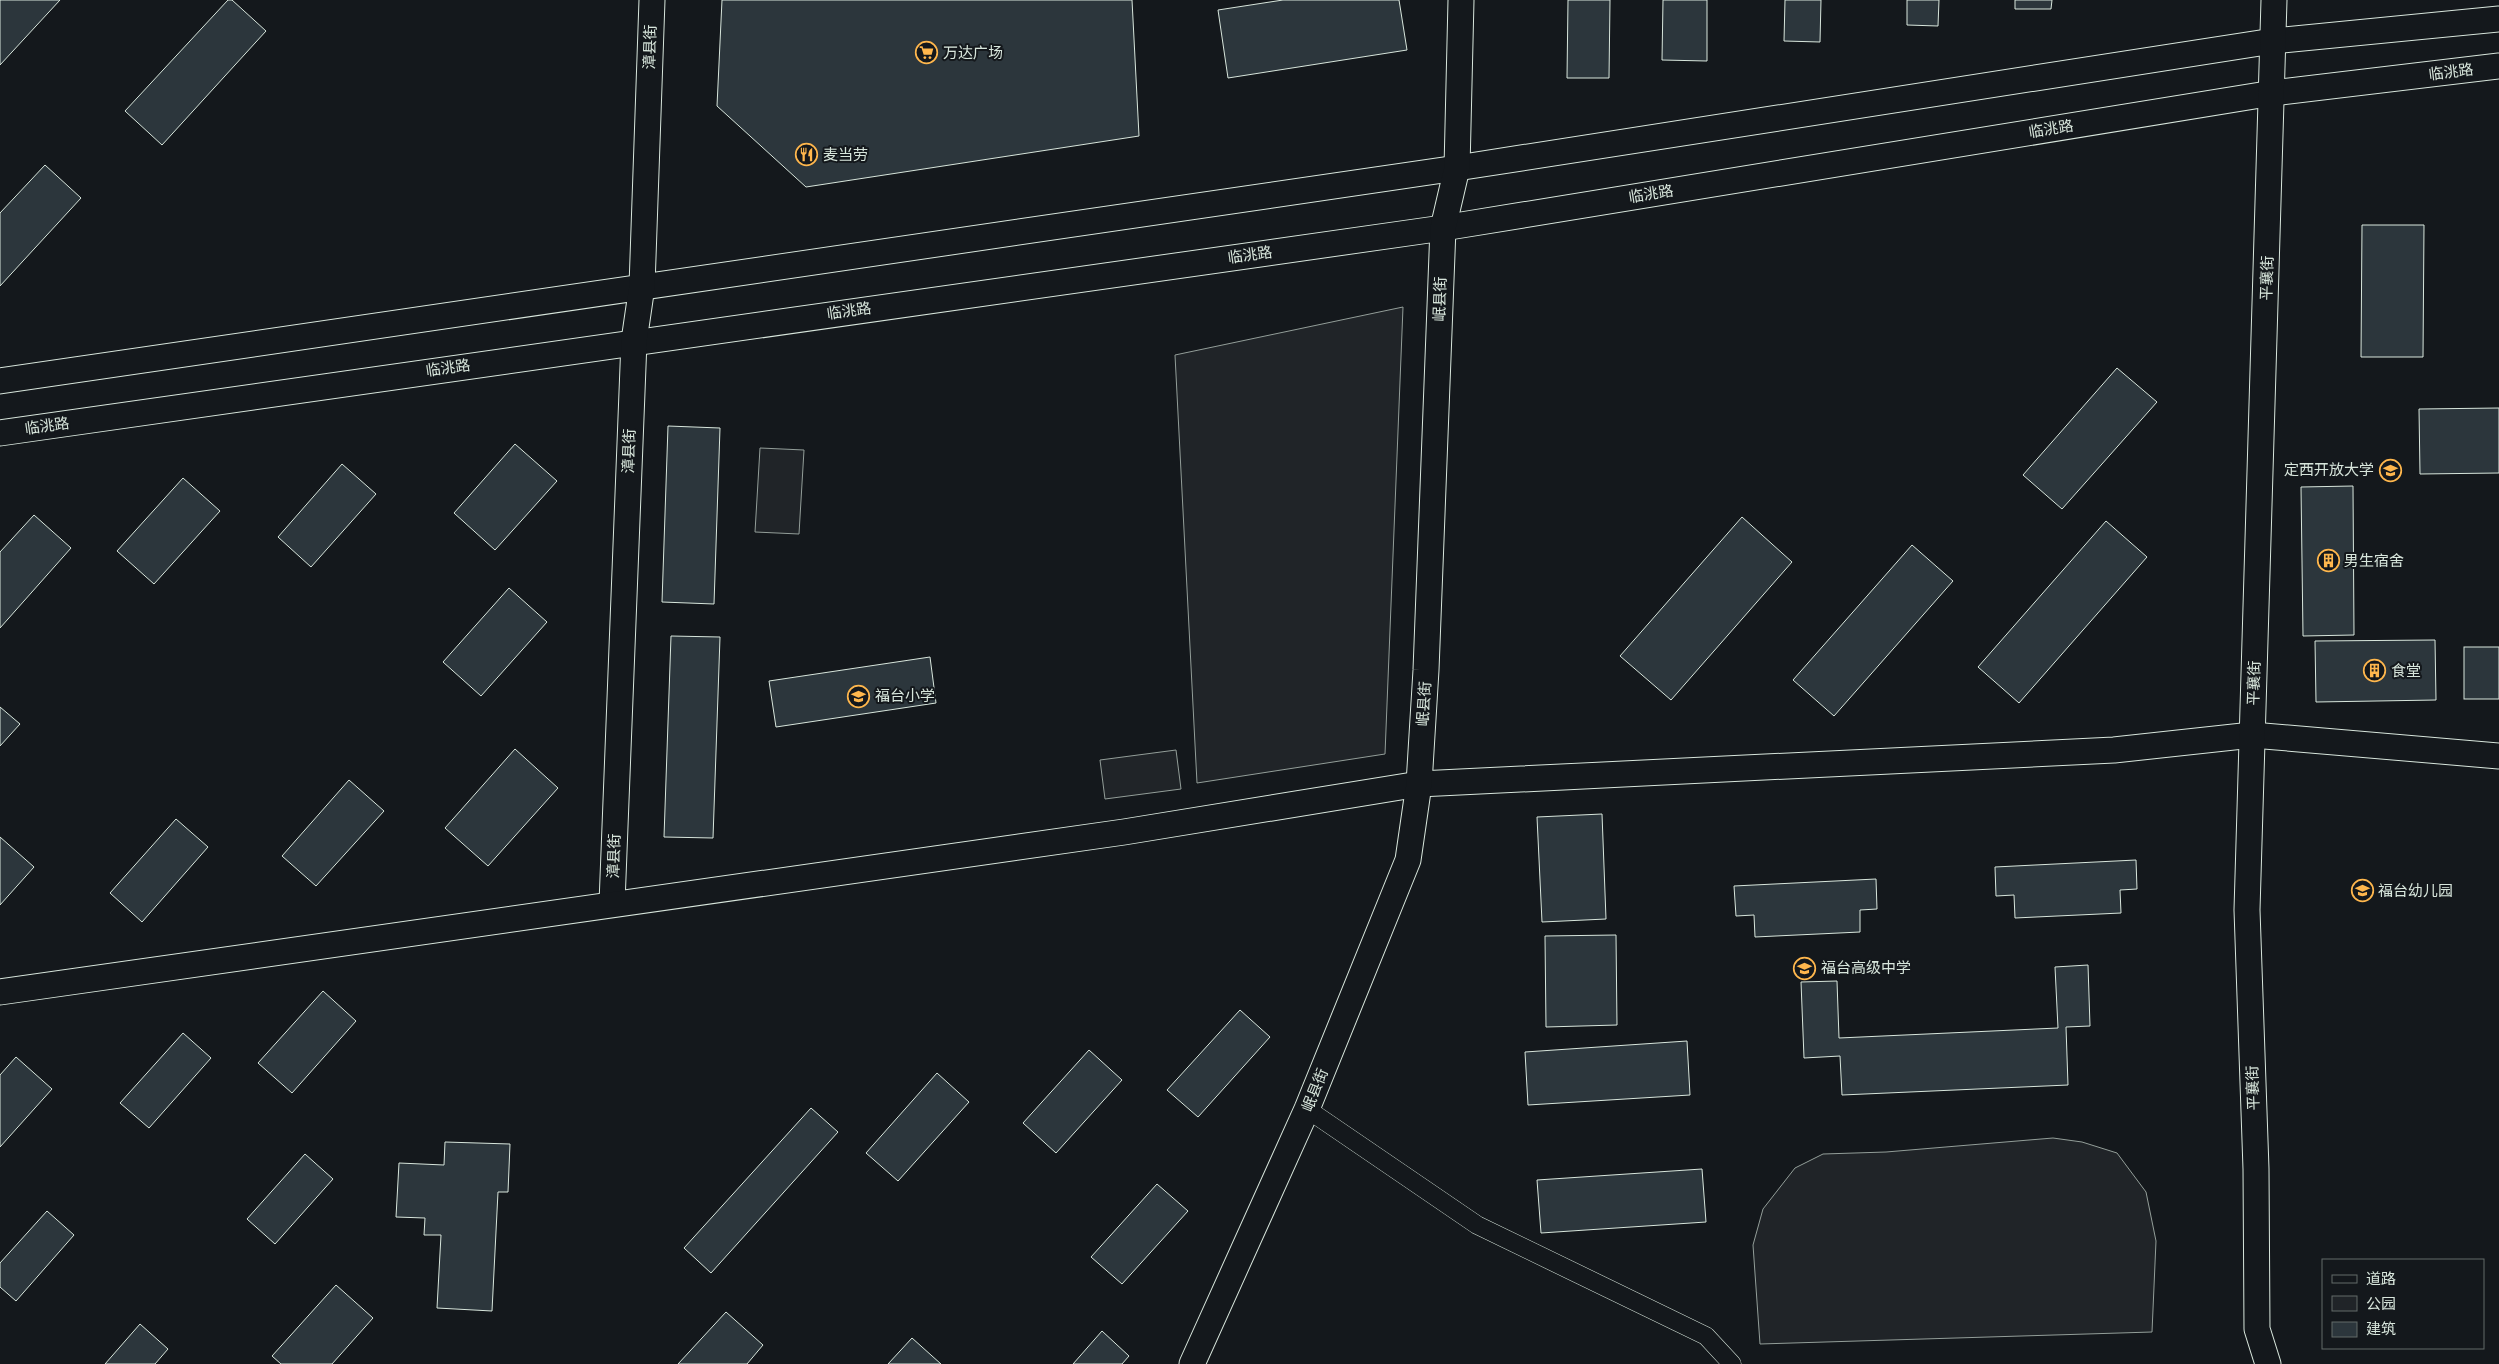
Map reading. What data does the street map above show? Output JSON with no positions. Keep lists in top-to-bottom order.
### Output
{
  "streets": {
    "street": [
      "漳县街",
      "临洮路",
      "平襄街",
      "岷县街"
    ]
  },
  "crossings": [
    ["漳县街", "临洮路"],
    ["临洮路", "平襄街"],
    ["临洮路", "岷县街"]
  ],
  "places": {
    "supermarket": ["万达广场"],
    "restaurant": ["麦当劳"],
    "school or university": [
      "定西开放大学",
      "福台小学",
      "福台幼儿园",
      "福台高级中学"
    ],
    "building": ["男生宿舍", "食堂"]
  },
  "legend": ["道路", "公园", "建筑"]
}
